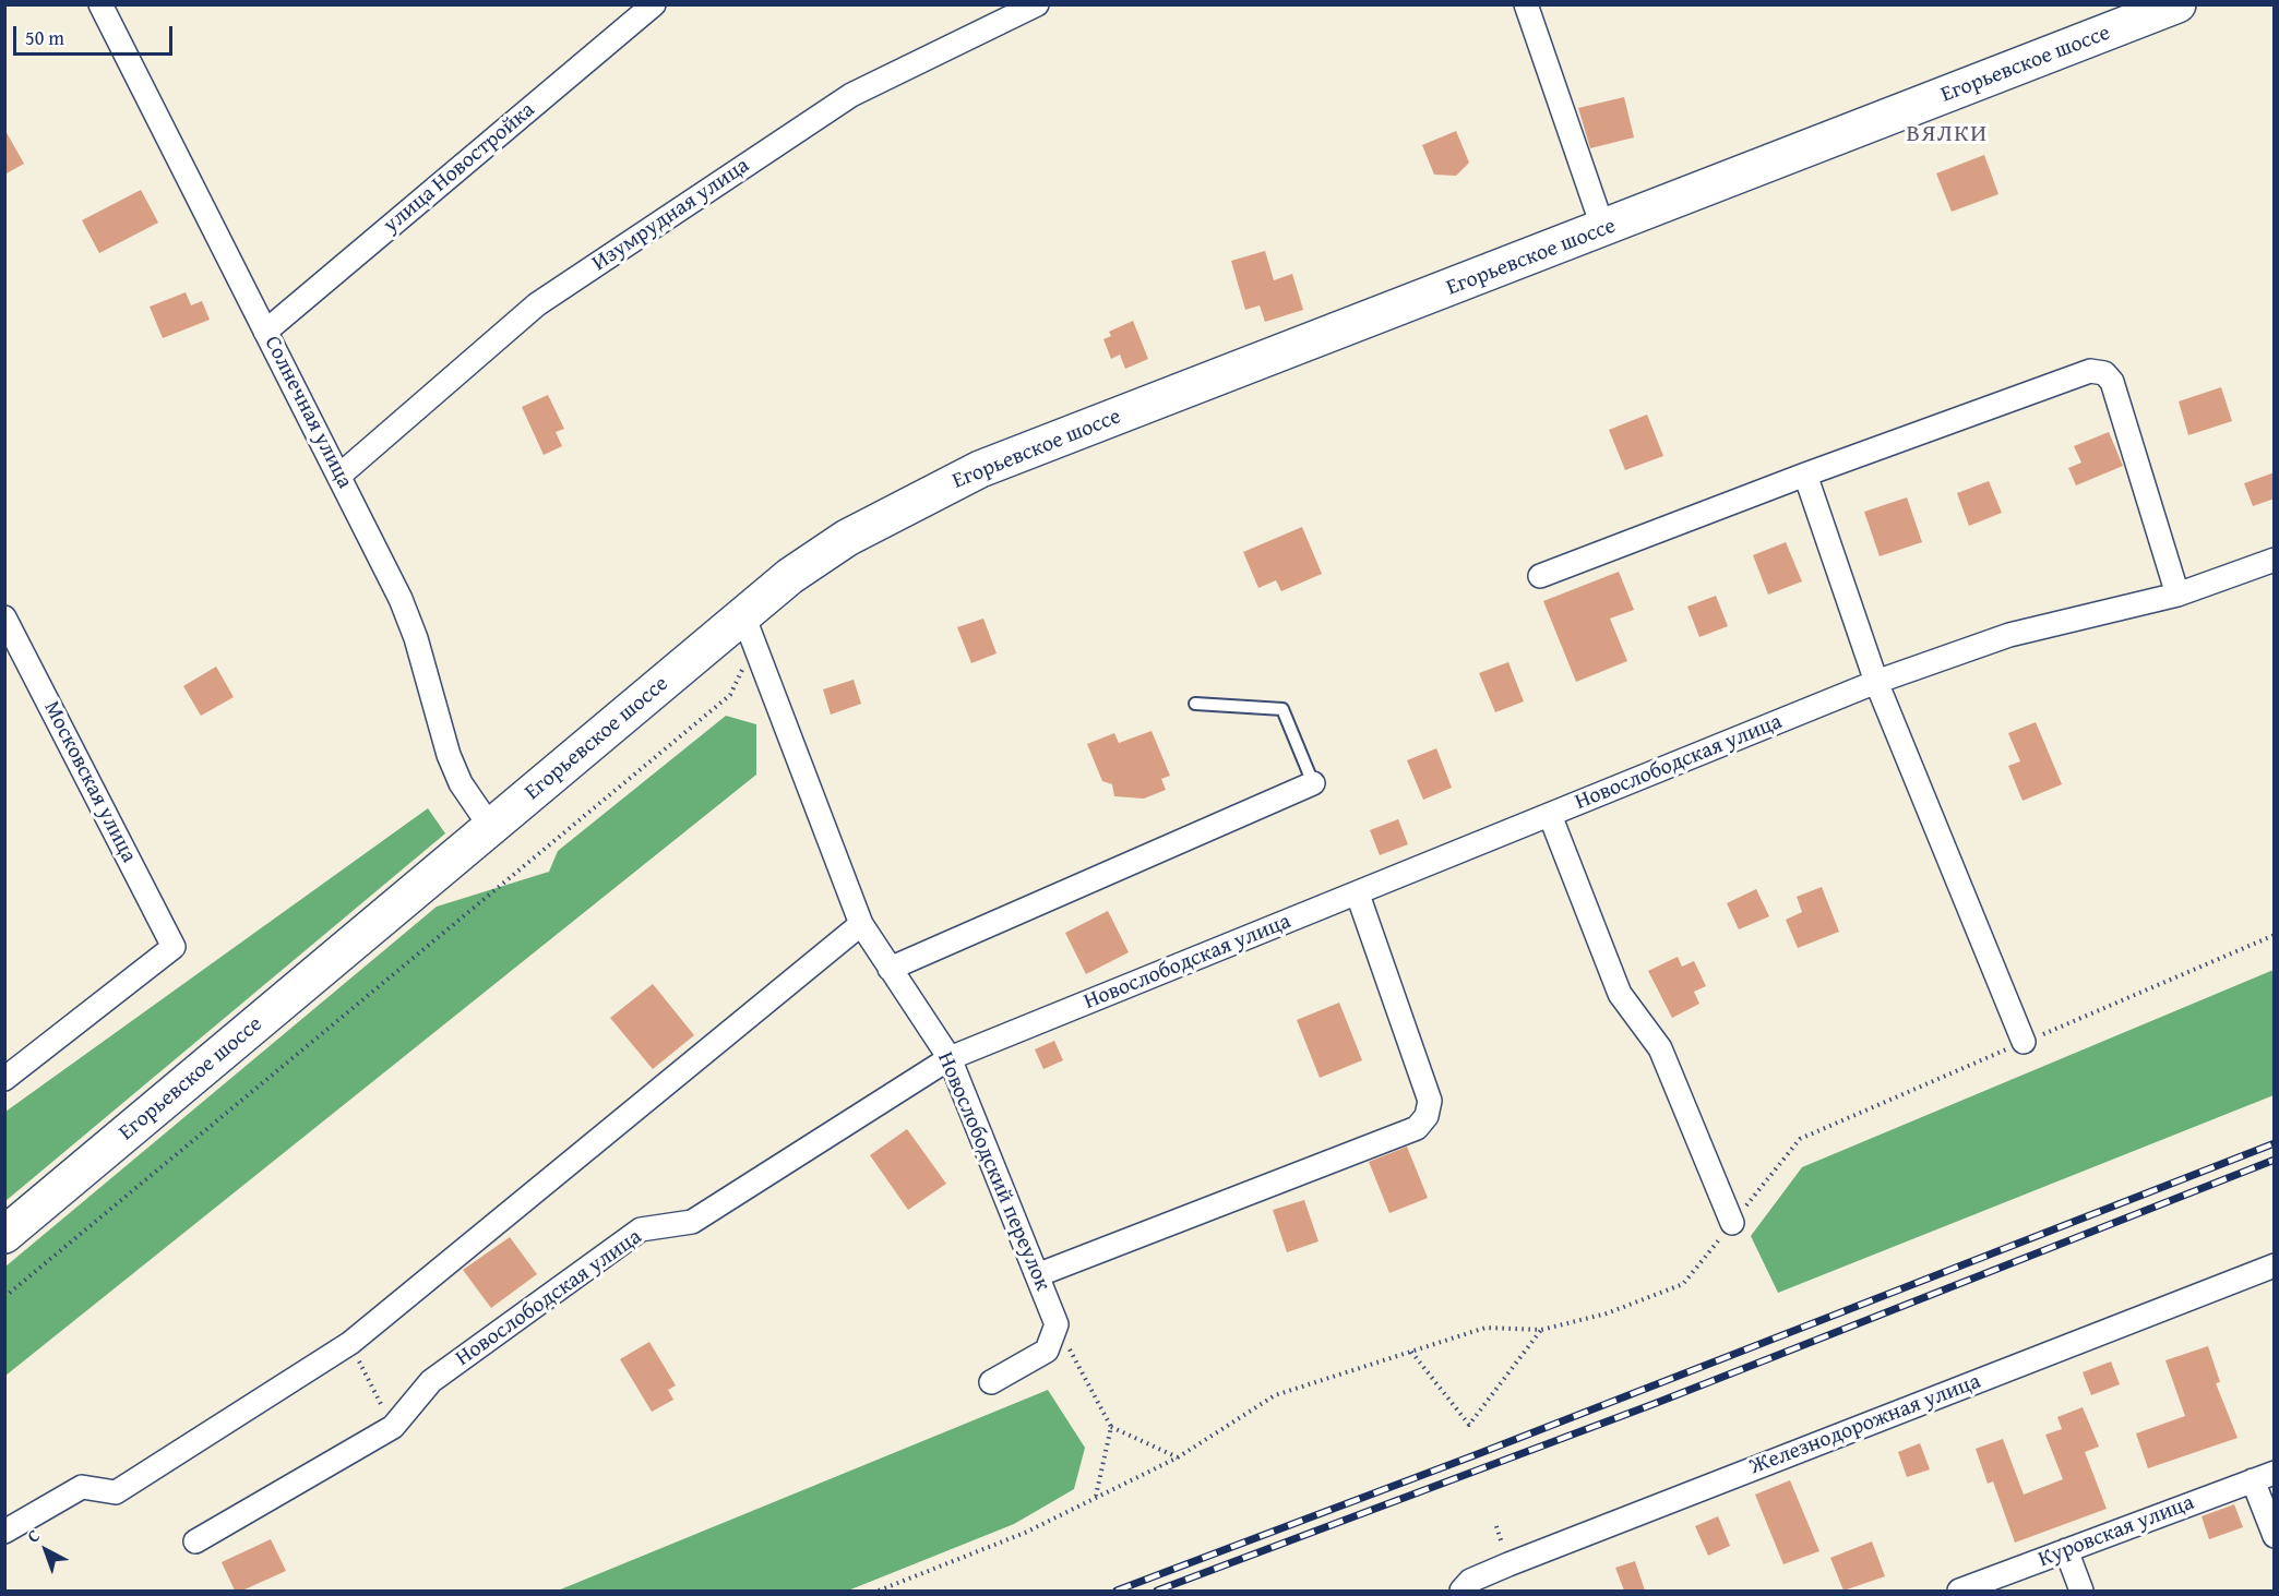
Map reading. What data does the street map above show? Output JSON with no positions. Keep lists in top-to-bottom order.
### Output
{
  "streets": {
    "main road": ["Егорьевское шоссе"],
    "street": [
      "улица Новостройка",
      "Изумрудная улица",
      "Солнечная улица",
      "Новослободская улица",
      "Московская улица",
      "Новослободский переулок",
      "Железнодорожная улица",
      "Куровская улица"
    ]
  },
  "crossings": [
    ["Егорьевское шоссе", "Солнечная улица"],
    ["Егорьевское шоссе", "Новослободский переулок"],
    ["улица Новостройка", "Солнечная улица"],
    ["Изумрудная улица", "Солнечная улица"],
    ["Новослободская улица", "Новослободский переулок"]
  ],
  "districts": ["ВЯЛКИ"],
  "scale_bar": "50 m",
  "north": "top left"
}
